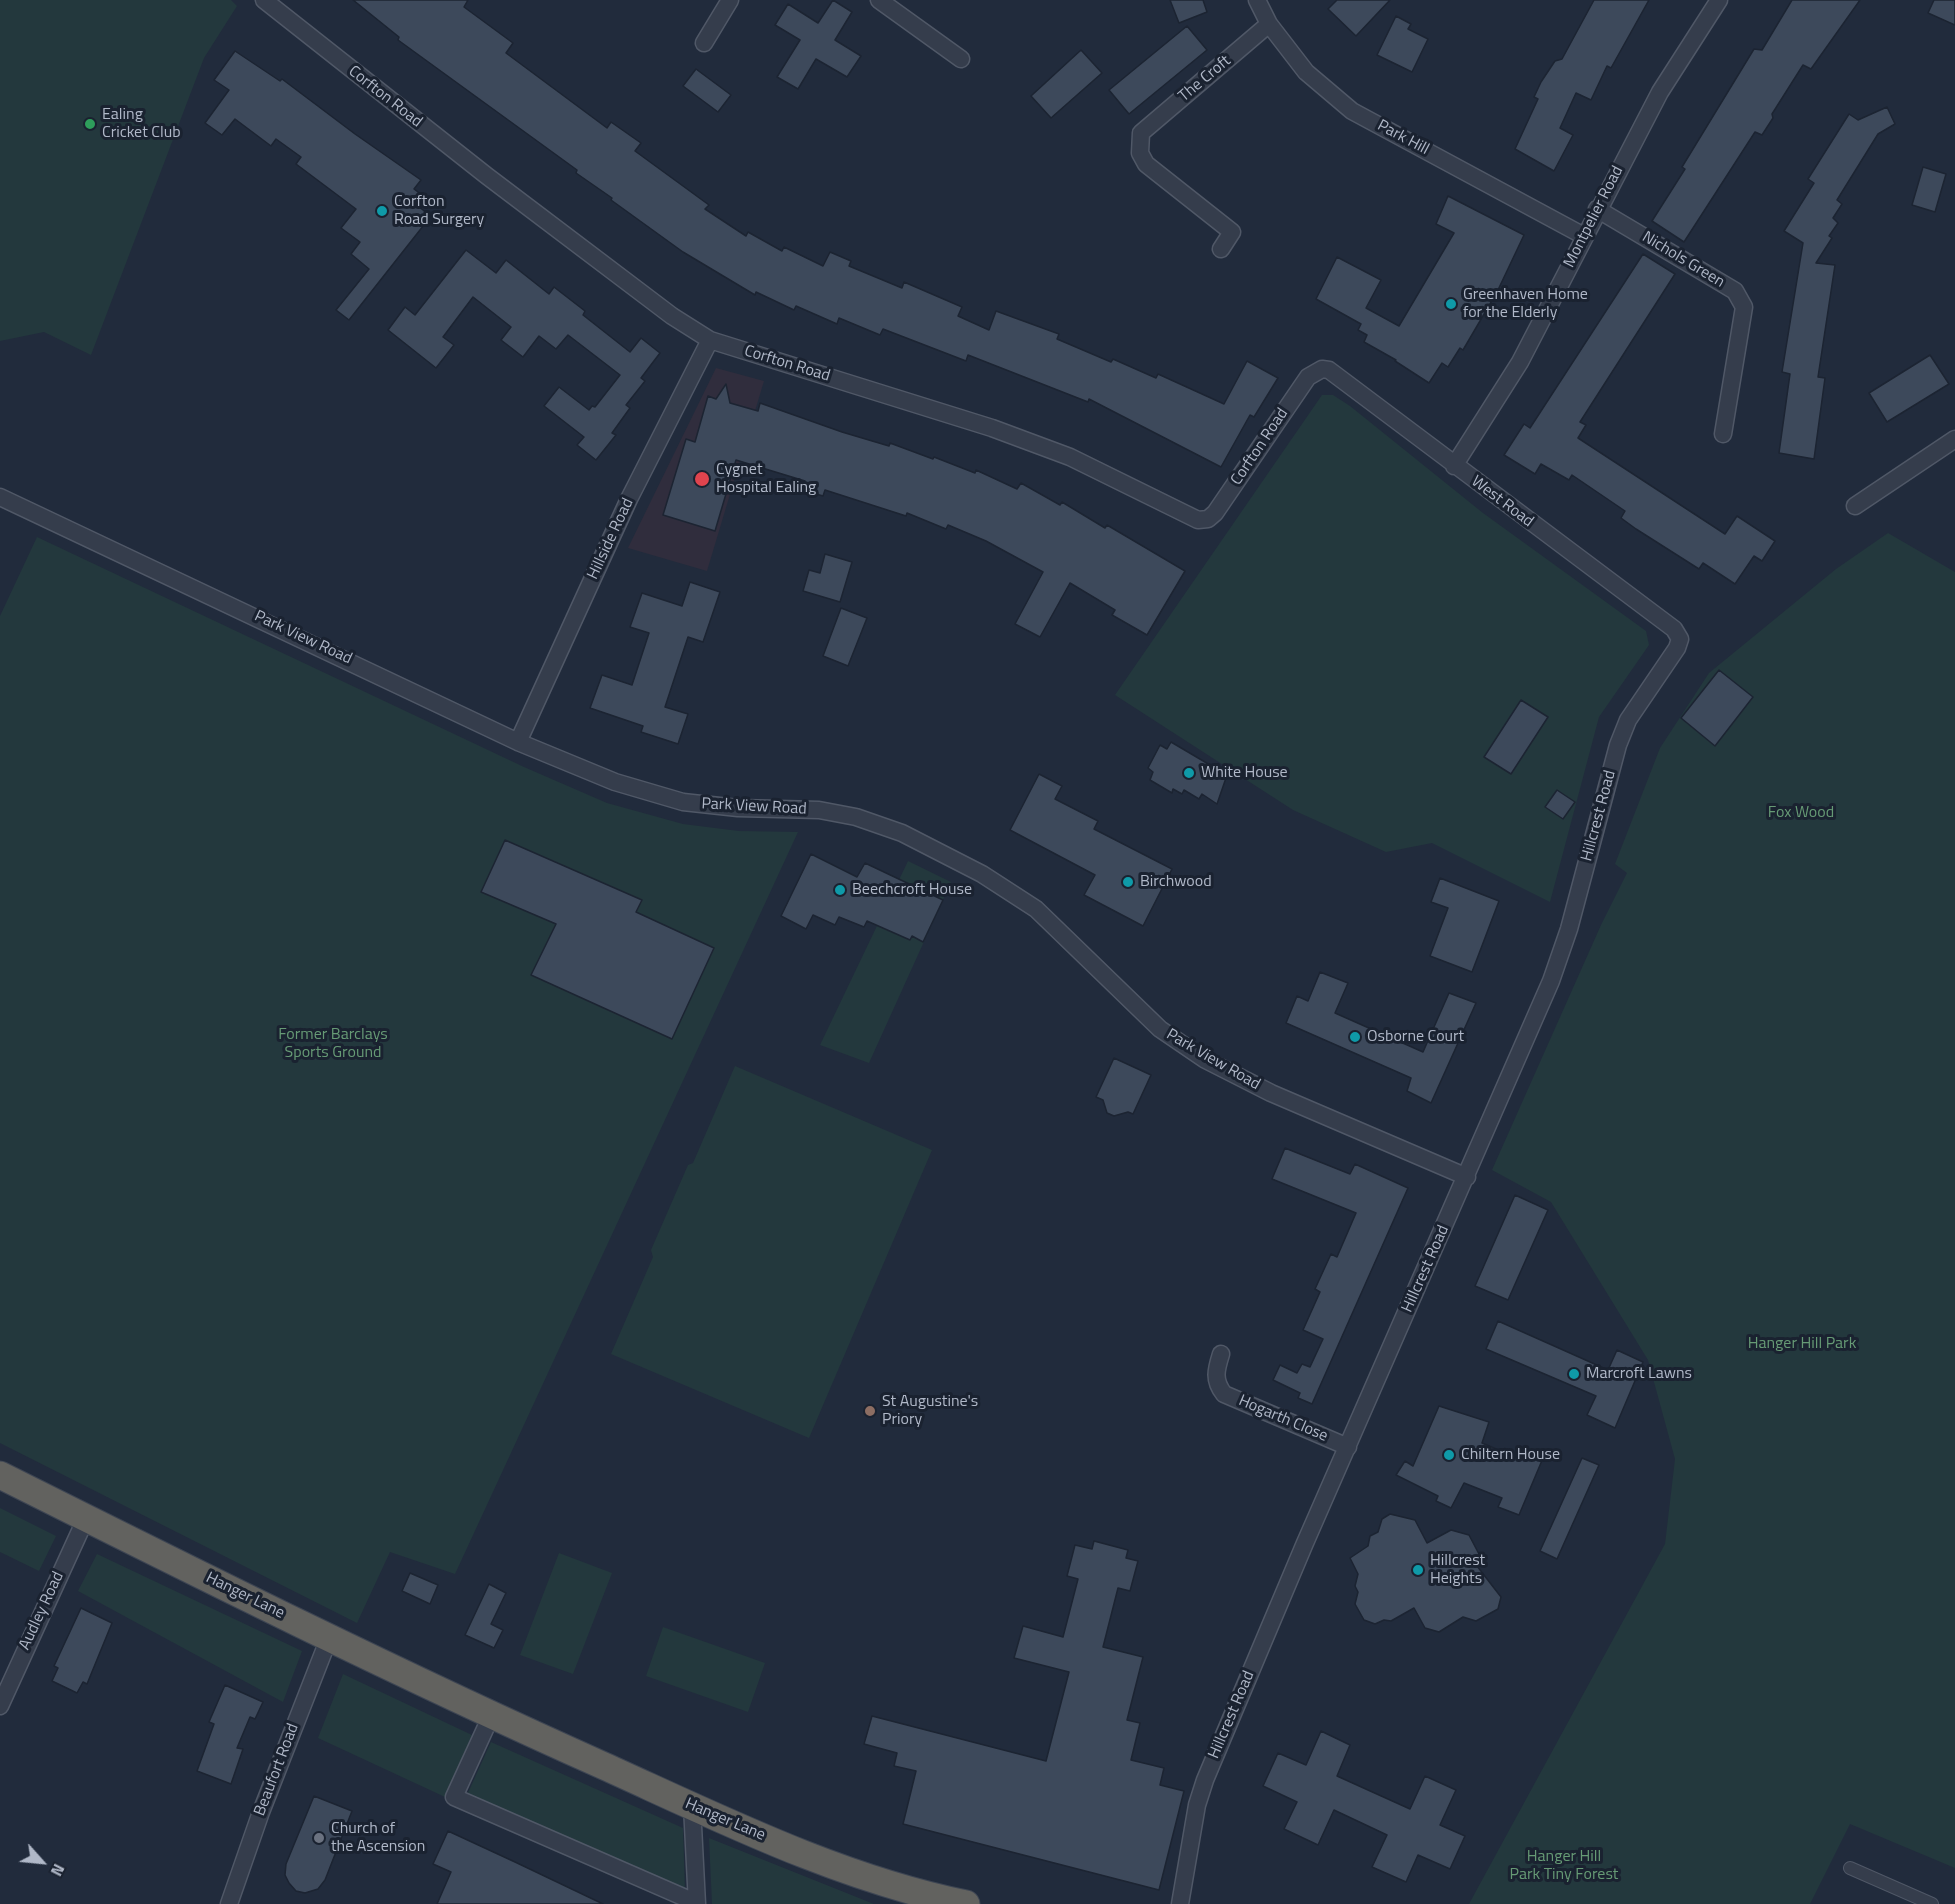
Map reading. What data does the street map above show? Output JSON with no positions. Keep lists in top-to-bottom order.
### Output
{
  "streets": {
    "highway": ["Hanger Lane"],
    "street": [
      "The Croft",
      "Corfton Road",
      "Park Hill",
      "Montpelier Road",
      "Nichols Green",
      "West Road",
      "Hillside Road",
      "Park View Road",
      "Hillcrest Road",
      "Hogarth Close",
      "Audley Road",
      "Beaufort Road"
    ]
  },
  "crossings": [
    ["The Croft", "Park Hill"],
    ["Corfton Road", "West Road"],
    ["Corfton Road", "Hillside Road"],
    ["Park Hill", "Montpelier Road"],
    ["Montpelier Road", "Nichols Green"],
    ["Montpelier Road", "West Road"],
    ["West Road", "Hillcrest Road"],
    ["Hillside Road", "Park View Road"],
    ["Park View Road", "Hillcrest Road"],
    ["Hillcrest Road", "Hogarth Close"],
    ["Hanger Lane", "Audley Road"],
    ["Hanger Lane", "Beaufort Road"]
  ],
  "parks": [
    "Fox Wood",
    "Former Barclays Sports Ground",
    "Hanger Hill Park",
    "Hanger Hill Park Tiny Forest"
  ],
  "places": [
    "Ealing Cricket Club",
    "Corfton Road Surgery",
    "Greenhaven Home for the Elderly",
    "Cygnet Hospital Ealing",
    "White House",
    "Birchwood",
    "Beechcroft House",
    "Osborne Court",
    "Marcroft Lawns",
    "St Augustine's Priory",
    "Chiltern House",
    "Hillcrest Heights",
    "Church of the Ascension"
  ],
  "north": "bottom right"
}
